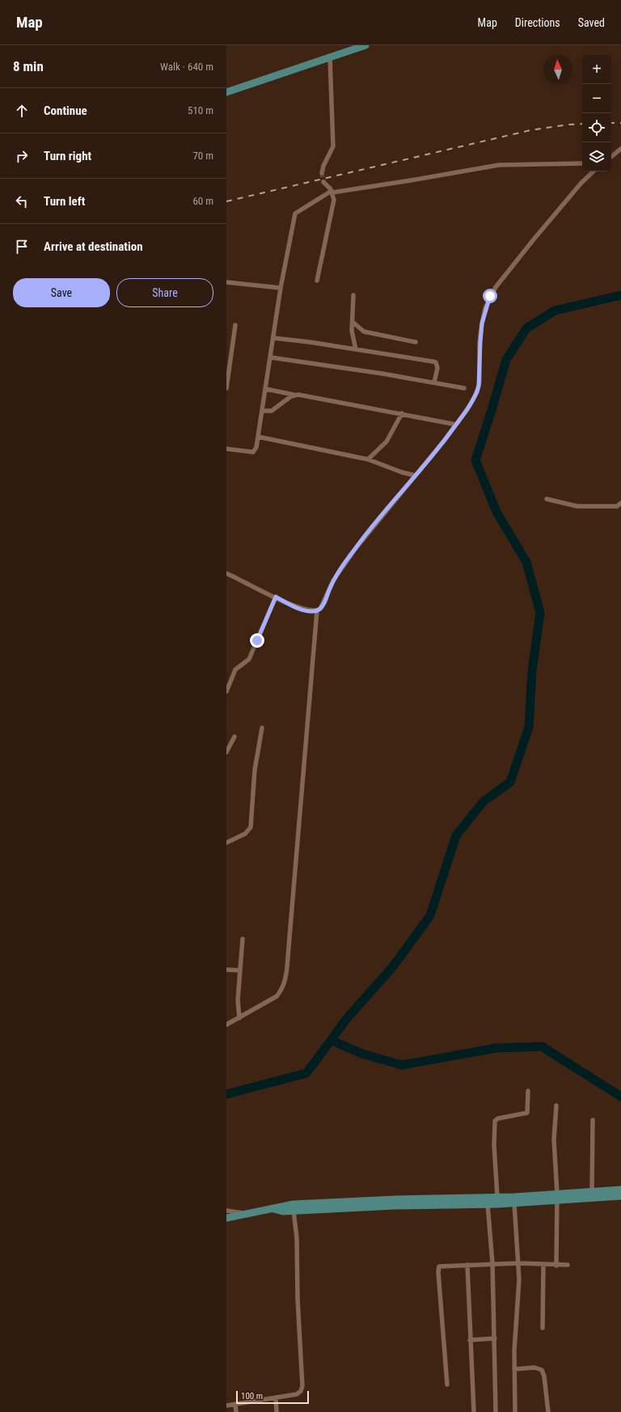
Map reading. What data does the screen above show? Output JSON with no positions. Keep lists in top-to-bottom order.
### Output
{
  "scale_bar": "100 m",
  "north": "top",
  "page": {
    "header": "Map",
    "nav": ["Map", "Directions", "Saved"],
    "heading": ["8 min", "Walk · 640 m"],
    "map_buttons": ["+", "−"],
    "list": [
      ["Continue", "510 m"],
      ["Turn right", "70 m"],
      ["Turn left", "60 m"],
      "Arrive at destination"
    ],
    "buttons": ["Save", "Share"],
    "scale": "100 m"
  }
}
